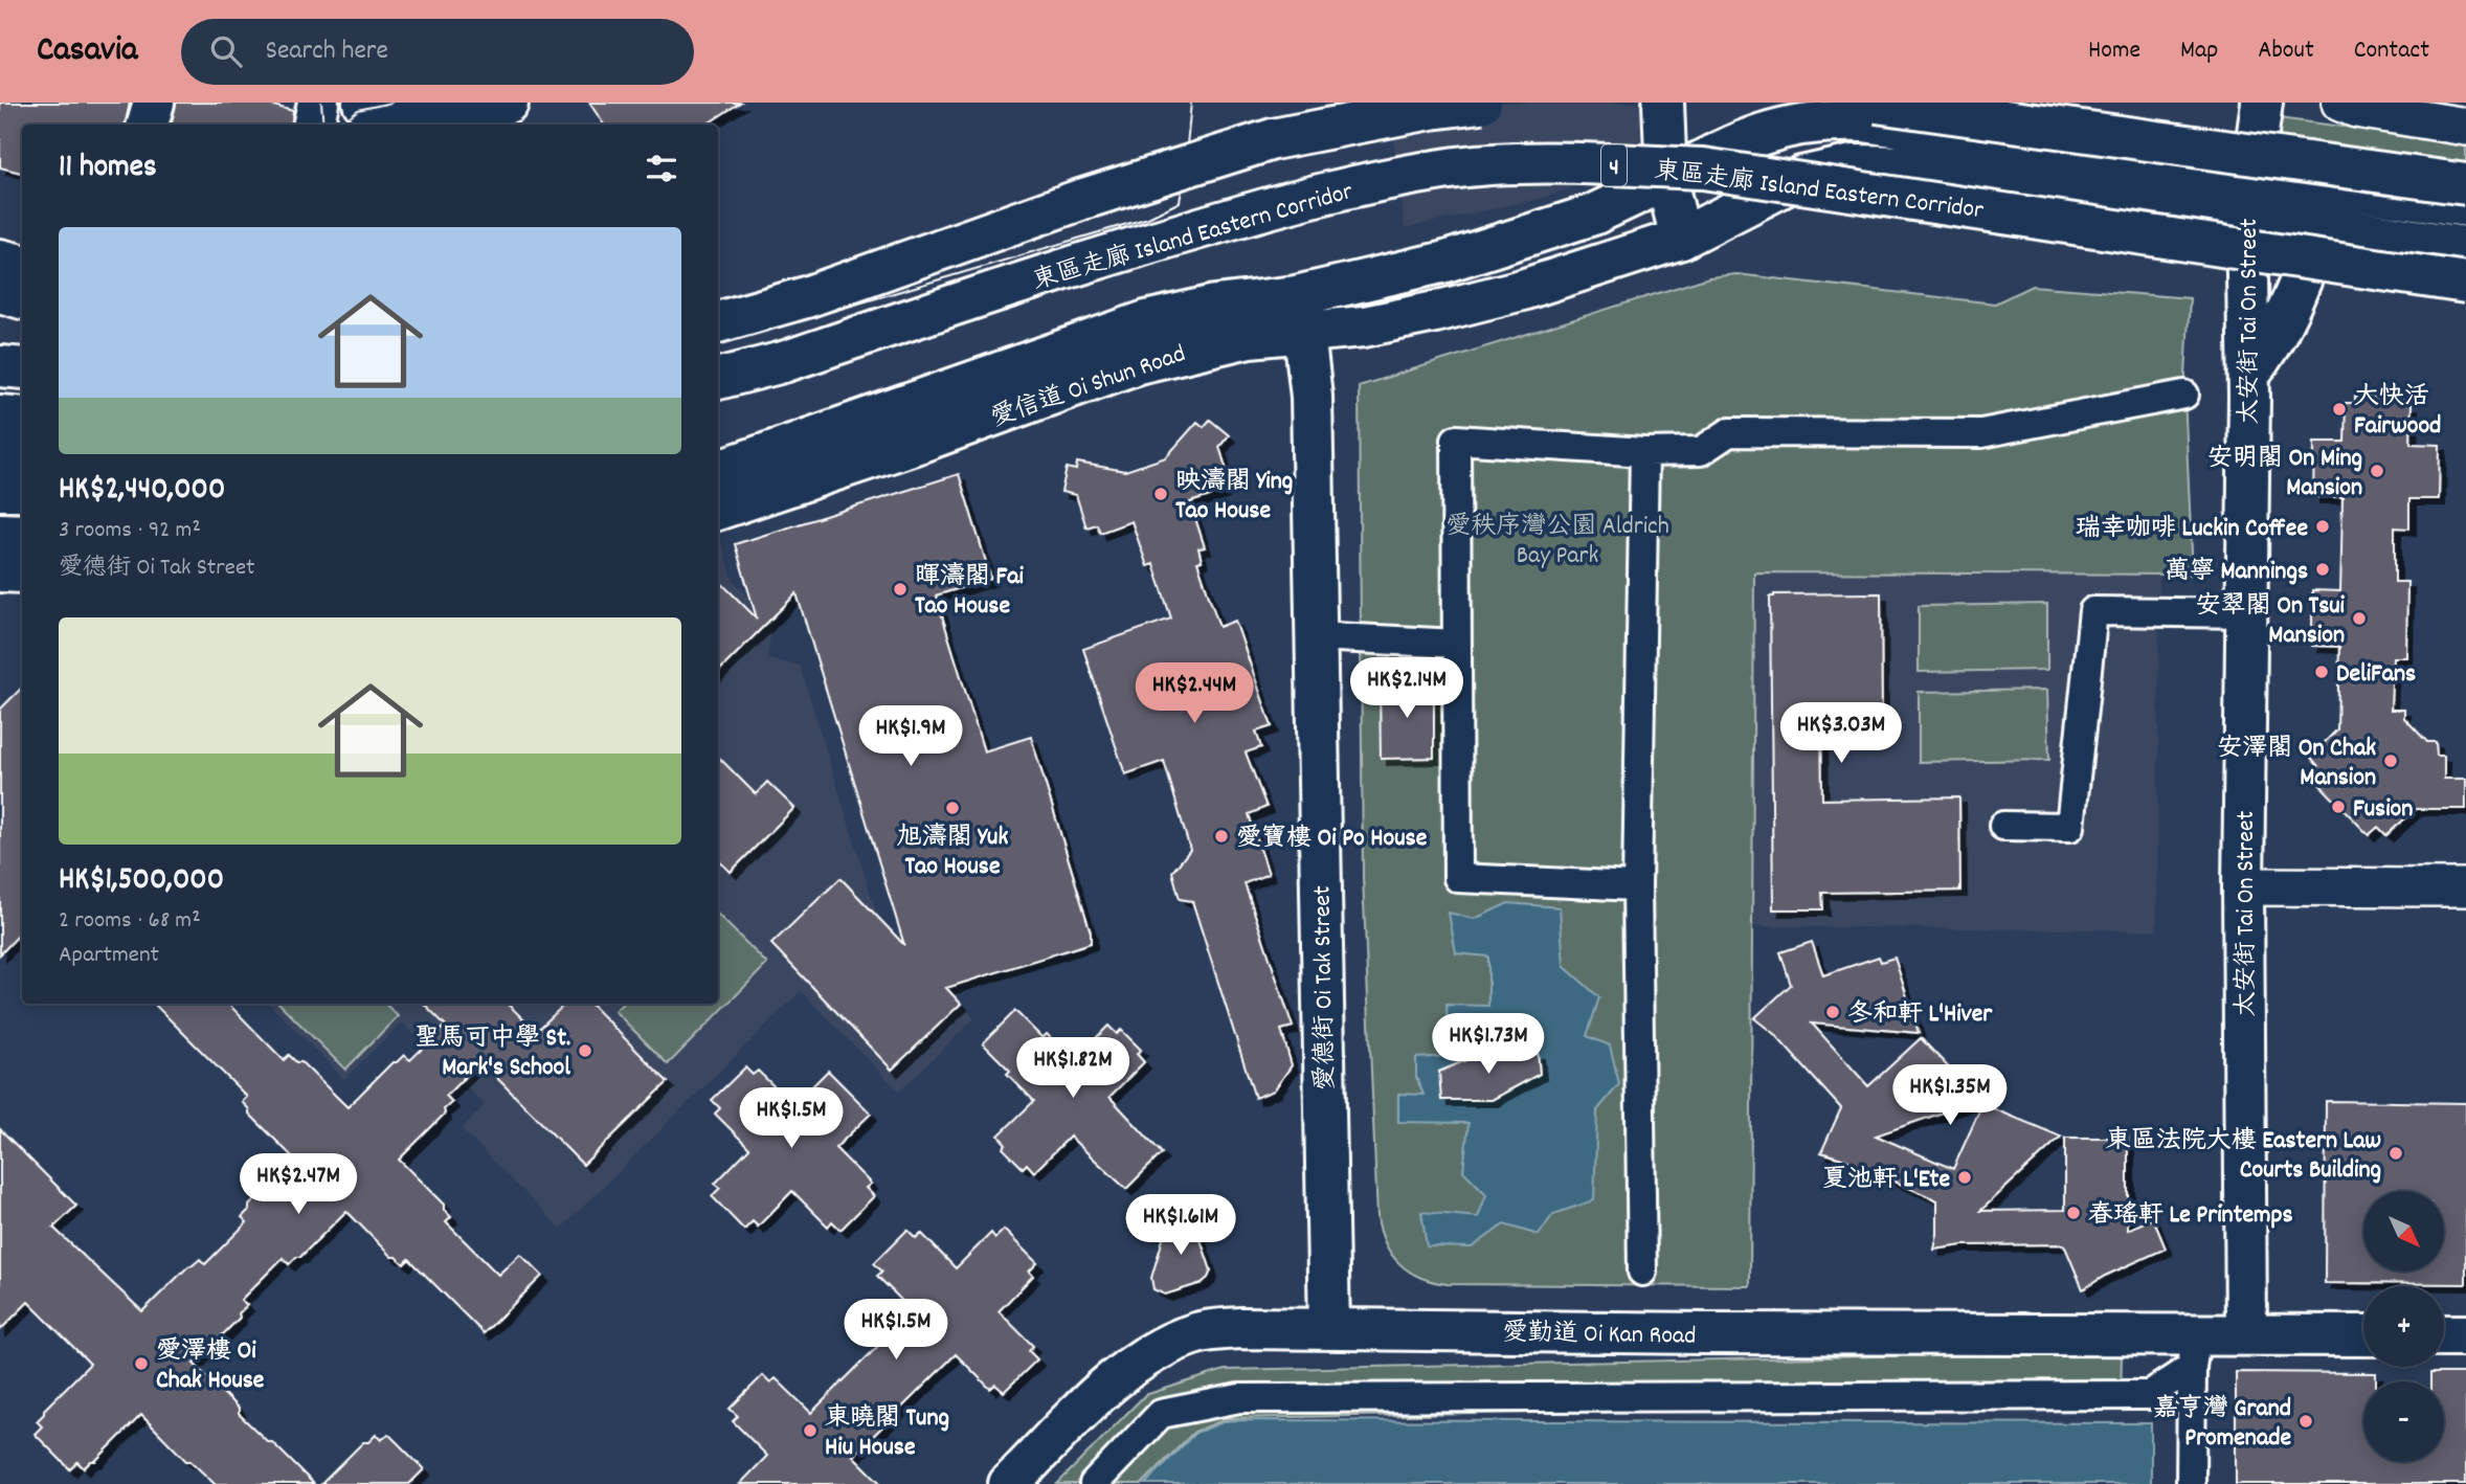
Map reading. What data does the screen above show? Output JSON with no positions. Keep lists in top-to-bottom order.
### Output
{
  "streets": {
    "main road": [
      "4",
      "東區走廊 Island Eastern Corridor",
      "太安街 Tai On Street",
      "愛信道 Oi Shun Road",
      "愛德街 Oi Tak Street",
      "愛勤道 Oi Kan Road"
    ]
  },
  "crossings": [
    ["太安街 Tai On Street", "愛信道 Oi Shun Road"],
    ["太安街 Tai On Street", "愛勤道 Oi Kan Road"],
    ["愛信道 Oi Shun Road", "愛德街 Oi Tak Street"],
    ["愛德街 Oi Tak Street", "愛勤道 Oi Kan Road"]
  ],
  "parks": ["愛秩序灣公園 Aldrich Bay Park"],
  "places": [
    "大快活 Fairwood",
    "安明閣 On Ming Mansion",
    "映濤閣 Ying Tao House",
    "瑞幸咖啡 Luckin Coffee",
    "萬寧 Mannings",
    "暉濤閣 Fai Tao House",
    "安翠閣 On Tsui Mansion",
    "DeliFans",
    "安澤閣 On Chak Mansion",
    "Fusion",
    "旭濤閣 Yuk Tao House",
    "愛寶樓 Oi Po House",
    "冬和軒 L'Hiver",
    "聖馬可中學 St. Mark's School",
    "東區法院大樓 Eastern Law Courts Building",
    "夏池軒 L'Ete",
    "春瑤軒 Le Printemps",
    "愛澤樓 Oi Chak House",
    "嘉亨灣 Grand Promenade",
    "東曉閣 Tung Hiu House"
  ],
  "north": "bottom right",
  "page": {
    "header": "Casavia",
    "search": "Search here",
    "nav": [
      "Home",
      "Map",
      "About",
      "Contact"
    ],
    "heading": "11 homes",
    "list": [
      {
        "name": "HK$2,440,000",
        "note": "3 rooms · 92 m² · 愛德街 Oi Tak Street"
      },
      {
        "name": "HK$1,500,000",
        "note": "2 rooms · 68 m² · Apartment"
      }
    ],
    "price": [
      "HK$2.14M",
      "HK$2.44M",
      "HK$3.03M",
      "HK$1.9M",
      "HK$1.73M",
      "HK$1.82M",
      "HK$1.35M",
      "HK$1.5M",
      "HK$2.47M",
      "HK$1.61M",
      "HK$1.5M"
    ],
    "map_buttons": ["+", "−"]
  }
}
